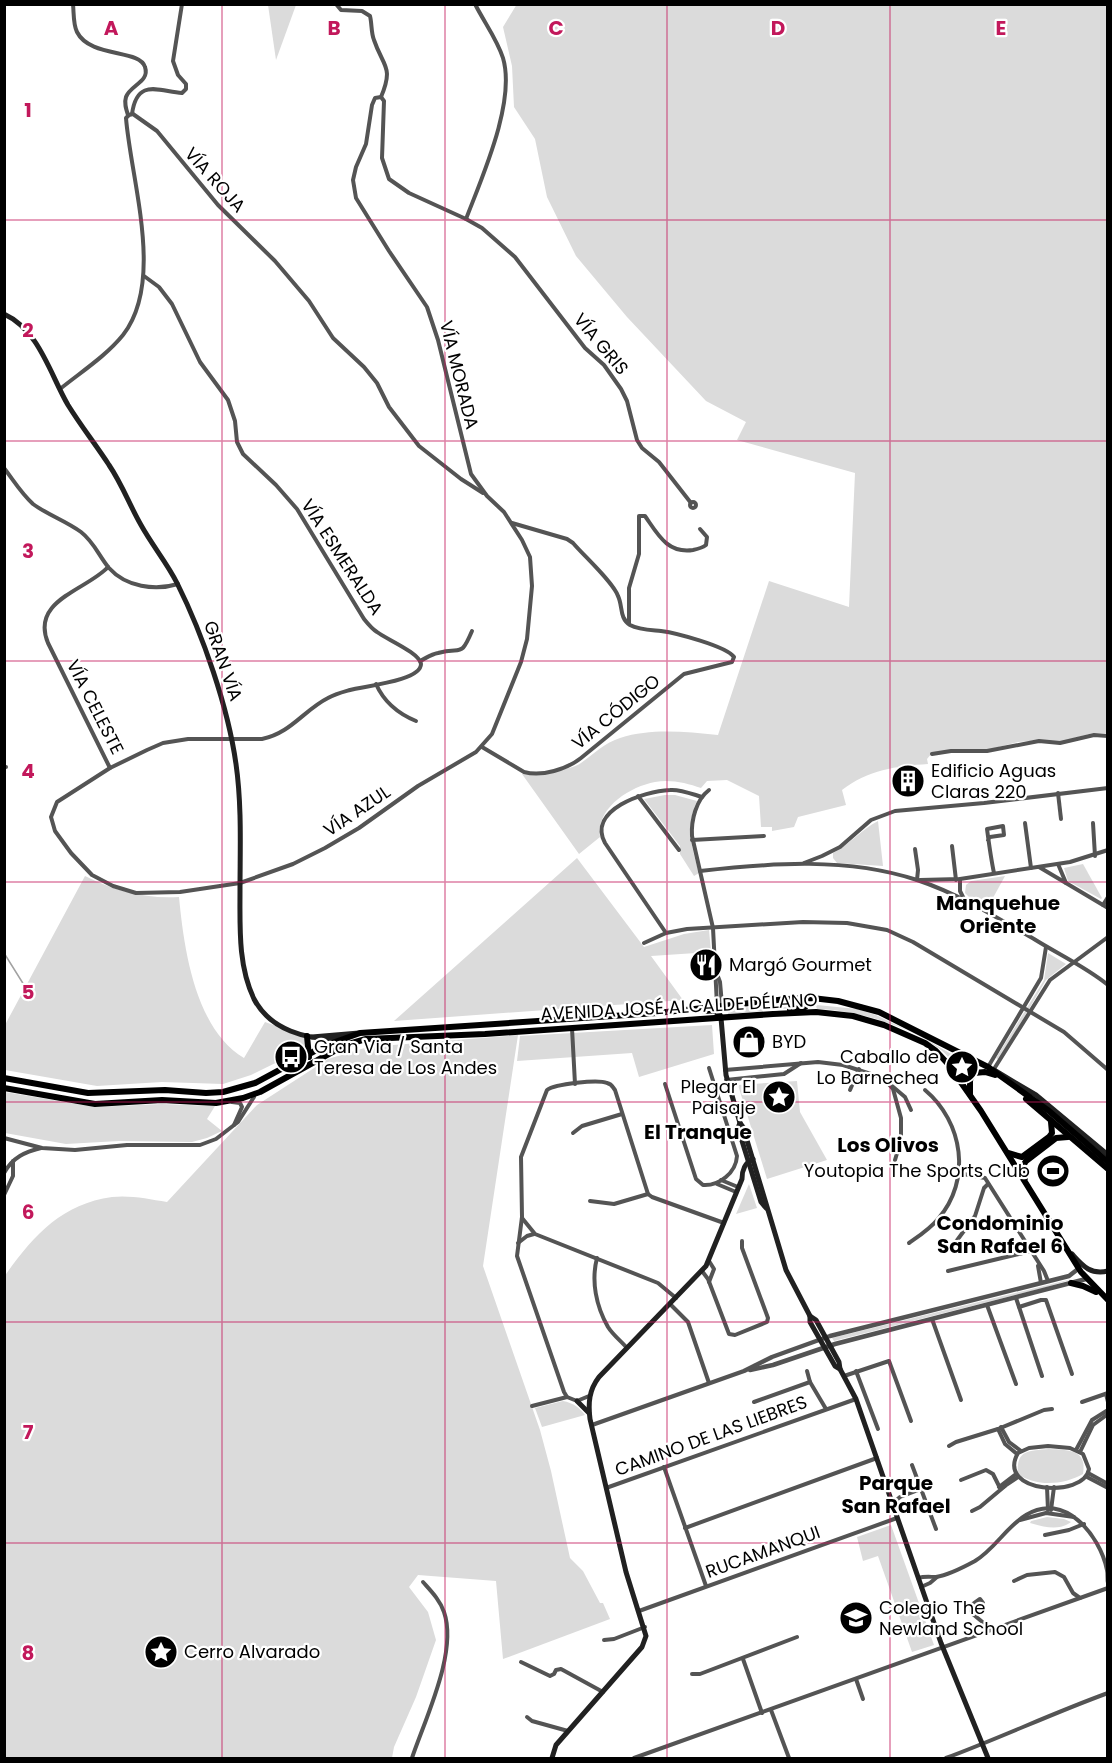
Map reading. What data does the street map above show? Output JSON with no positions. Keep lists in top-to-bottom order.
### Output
{
  "streets": {
    "main road": ["GRAN VÍA", "AVENIDA JOSÉ ALCALDE DÉLANO"],
    "street": [
      "VÍA ROJA",
      "VÍA GRIS",
      "VÍA MORADA",
      "VÍA ESMERALDA",
      "VÍA CELESTE",
      "VÍA CÓDIGO",
      "VÍA AZUL",
      "CAMINO DE LAS LIEBRES",
      "RUCAMANQUI"
    ]
  },
  "crossings": [
    ["VÍA ROJA", "VÍA MORADA"],
    ["VÍA MORADA", "VÍA CÓDIGO"],
    ["VÍA MORADA", "VÍA AZUL"],
    ["GRAN VÍA", "VÍA CELESTE"],
    ["GRAN VÍA", "VÍA AZUL"],
    ["GRAN VÍA", "AVENIDA JOSÉ ALCALDE DÉLANO"],
    ["VÍA CELESTE", "VÍA AZUL"],
    ["VÍA CÓDIGO", "VÍA AZUL"]
  ],
  "districts": [
    "Manquehue Oriente",
    "El Tranque",
    "Los Olivos",
    "Condominio San Rafael 6",
    "Parque San Rafael"
  ],
  "places": {
    "building": ["Edificio Aguas Claras 220"],
    "restaurant": ["Margó Gourmet"],
    "shop": ["BYD"],
    "bus stop": ["Gran Via / Santa Teresa de Los Andes"],
    "place": ["Caballo de Lo Barnechea", "Plegar El Paisaje", "Cerro Alvarado"],
    "sports": ["Youtopia The Sports Club"],
    "school or university": ["Colegio The Newland School"]
  },
  "grid": {
    "columns": [
      "A",
      "B",
      "C",
      "D",
      "E"
    ],
    "rows": [
      "1",
      "2",
      "3",
      "4",
      "5",
      "6",
      "7",
      "8"
    ]
  }
}
